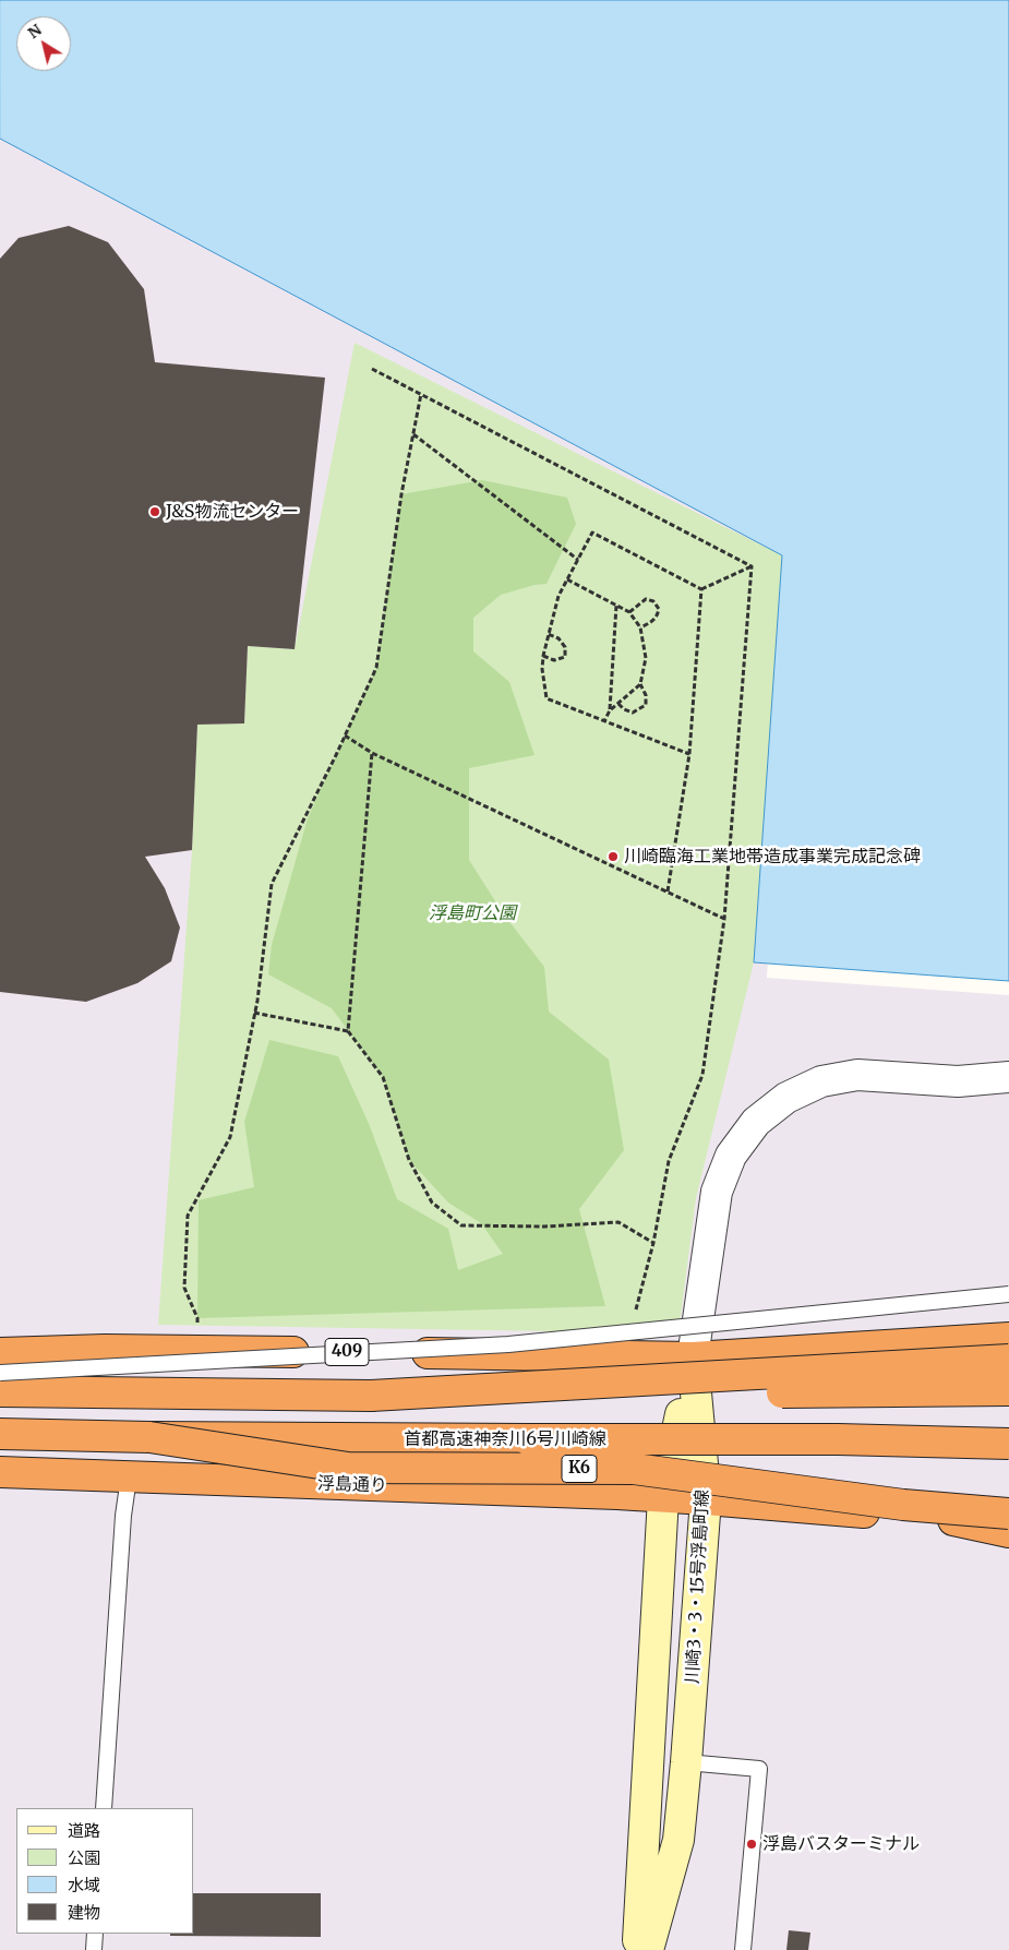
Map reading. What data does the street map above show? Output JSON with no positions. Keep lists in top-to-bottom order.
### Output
{
  "streets": {
    "highway": [
      "409",
      "首都高速神奈川6号川崎線",
      "K6",
      "浮島通り"
    ],
    "street": ["川崎3・3・15号浮島町線"]
  },
  "crossings": [
    ["409", "川崎3・3・15号浮島町線"],
    ["首都高速神奈川6号川崎線", "K6"],
    ["浮島通り", "川崎3・3・15号浮島町線"]
  ],
  "parks": ["浮島町公園"],
  "places": ["J&S物流センター", "川崎臨海工業地帯造成事業完成記念碑", "浮島バスターミナル"],
  "legend": [
    "道路",
    "公園",
    "水域",
    "建物"
  ],
  "north": "top left"
}
